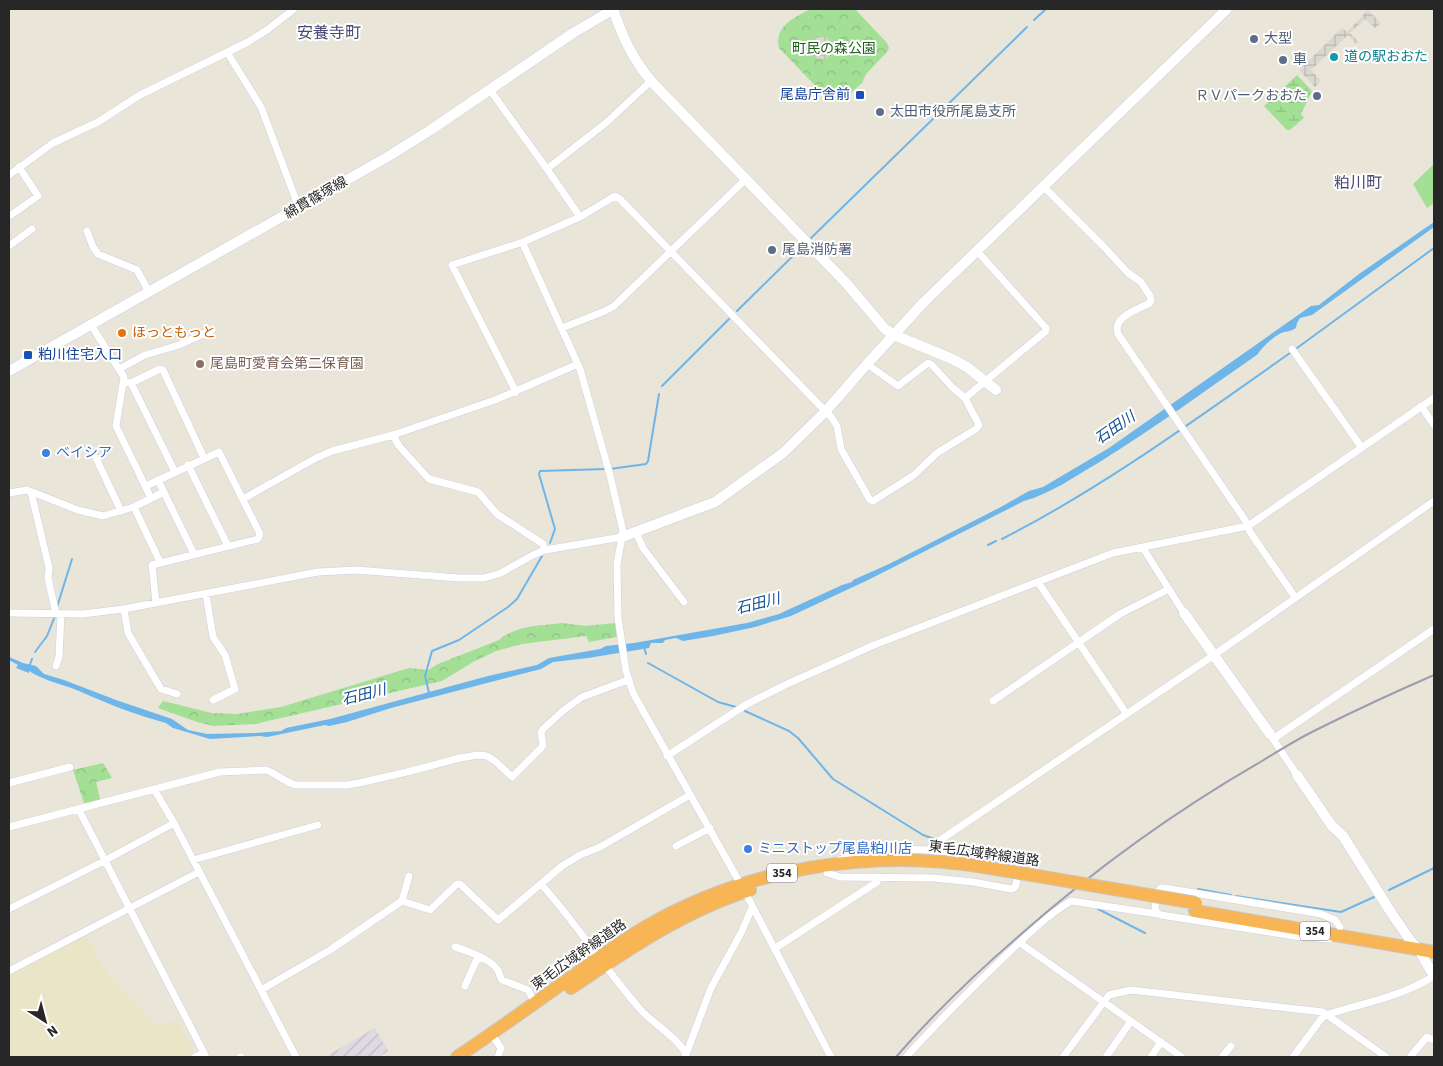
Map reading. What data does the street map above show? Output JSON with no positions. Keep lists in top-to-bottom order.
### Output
{
  "streets": {
    "highway": ["東毛広域幹線道路", "354"],
    "street": ["綿貫篠塚線"]
  },
  "districts": ["安養寺町", "粕川町"],
  "water": ["石田川"],
  "parks": ["町民の森公園"],
  "places": {
    "other": [
      "大型",
      "道の駅おおた",
      "車",
      "ＲＶパークおおた",
      "太田市役所尾島支所",
      "尾島消防署",
      "ほっともっと",
      "尾島町愛育会第二保育園",
      "ベイシア",
      "ミニストップ尾島粕川店"
    ],
    "transit": ["尾島庁舎前", "粕川住宅入口"]
  },
  "north": "bottom right"
}
